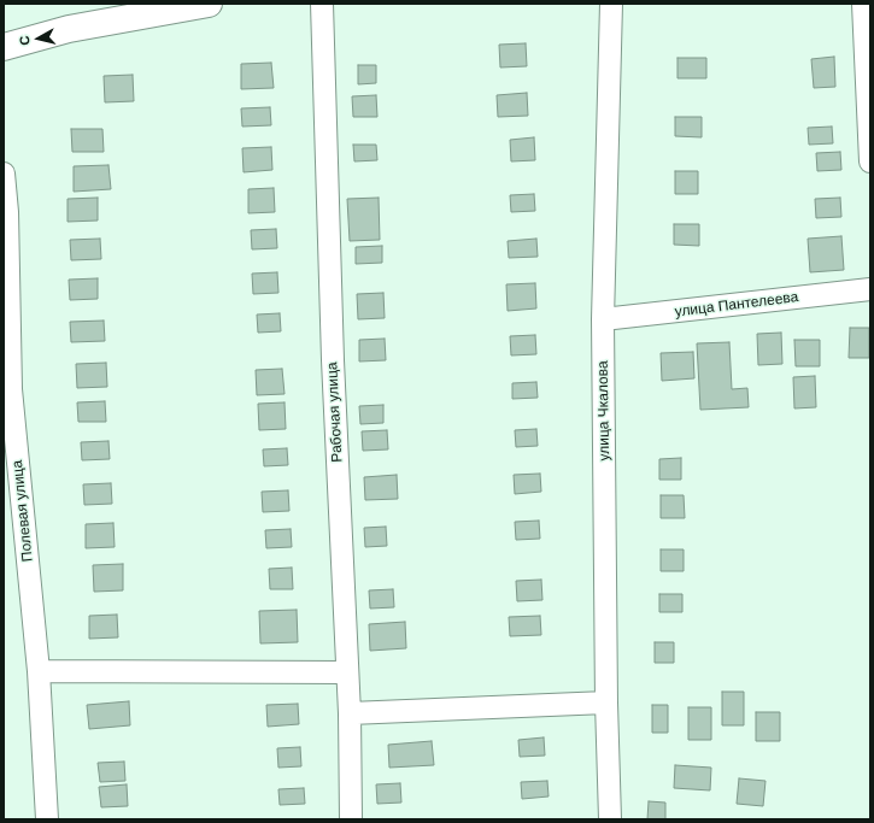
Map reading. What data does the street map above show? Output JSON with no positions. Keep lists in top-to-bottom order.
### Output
{
  "streets": {
    "street": [
      "улица Пантелеева",
      "улица Чкалова",
      "Рабочая улица",
      "Полевая улица"
    ]
  },
  "crossings": [
    ["улица Пантелеева", "улица Чкалова"]
  ],
  "north": "left"
}
